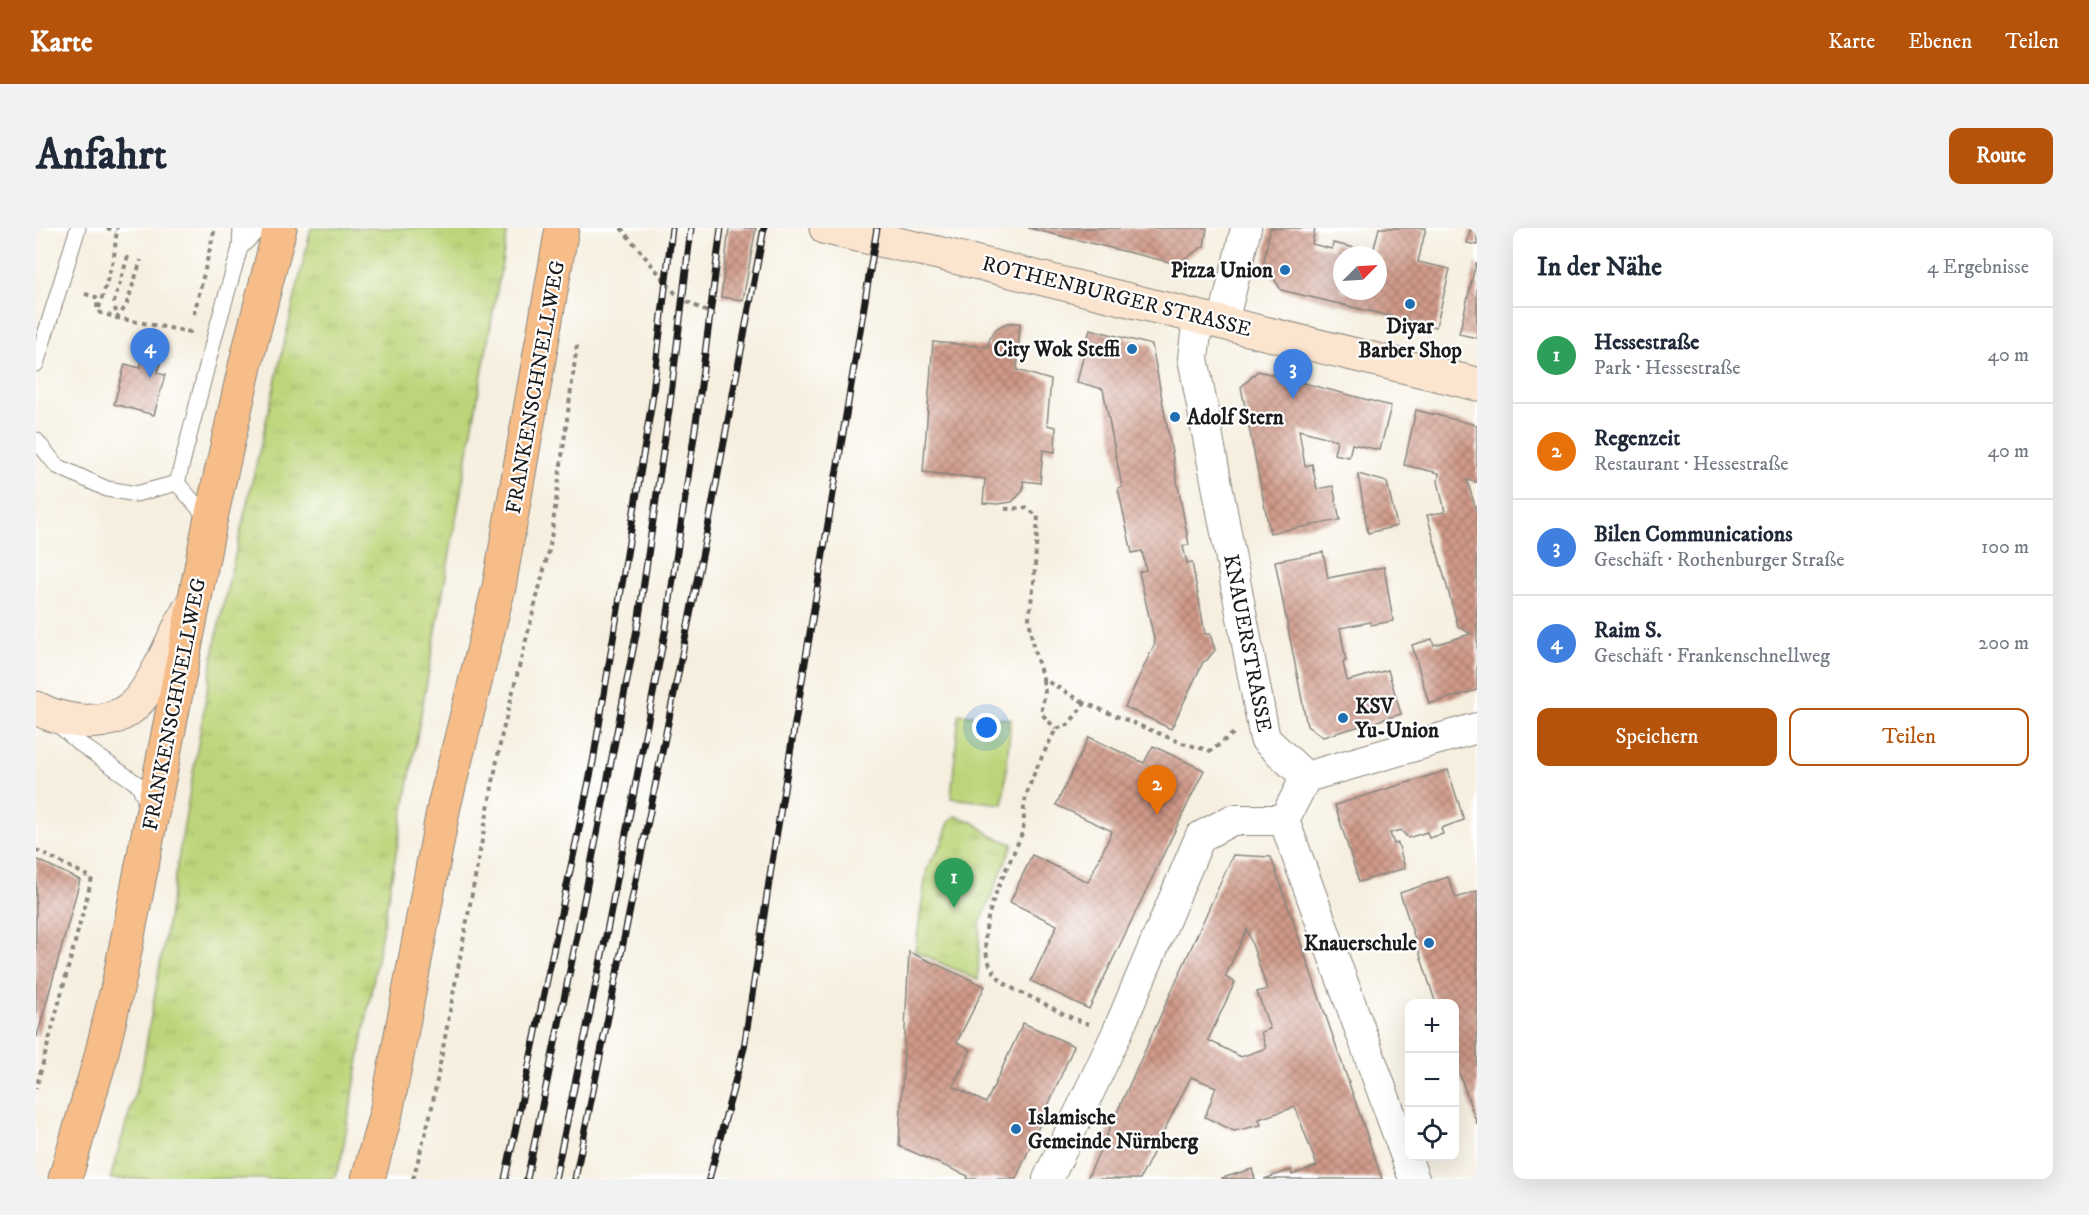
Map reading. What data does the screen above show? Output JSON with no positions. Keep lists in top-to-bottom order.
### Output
{
  "streets": {
    "main road": ["ROTHENBURGER STRASSE", "FRANKENSCHNELLWEG"],
    "street": ["KNAUERSTRASSE"]
  },
  "crossings": [
    ["ROTHENBURGER STRASSE", "KNAUERSTRASSE"]
  ],
  "places": [
    "Pizza Union",
    "Diyar Barber Shop",
    "City Wok Steffi",
    "Adolf Stern",
    "KSV Yu-Union",
    "Knauerschule",
    "Islamische Gemeinde Nürnberg"
  ],
  "north": "top right",
  "page": {
    "header": "Karte",
    "nav": ["Karte", "Ebenen", "Teilen"],
    "buttons": [
      "Route",
      ["Speichern", "Teilen"]
    ],
    "title": "Anfahrt",
    "heading": ["In der Nähe", "4 Ergebnisse"],
    "list": [
      {
        "mark": "1",
        "name": "Hessestraße",
        "note": "Park · Hessestraße",
        "value": "40 m"
      },
      {
        "mark": "2",
        "name": "Regenzeit",
        "note": "Restaurant · Hessestraße",
        "value": "40 m"
      },
      {
        "mark": "3",
        "name": "Bilen Communications",
        "note": "Geschäft · Rothenburger Straße",
        "value": "100 m"
      },
      {
        "mark": "4",
        "name": "Raim S.",
        "note": "Geschäft · Frankenschnellweg",
        "value": "200 m"
      }
    ],
    "pins": [
      "4",
      "3",
      "2",
      "1"
    ],
    "map_buttons": ["+", "−"]
  }
}
